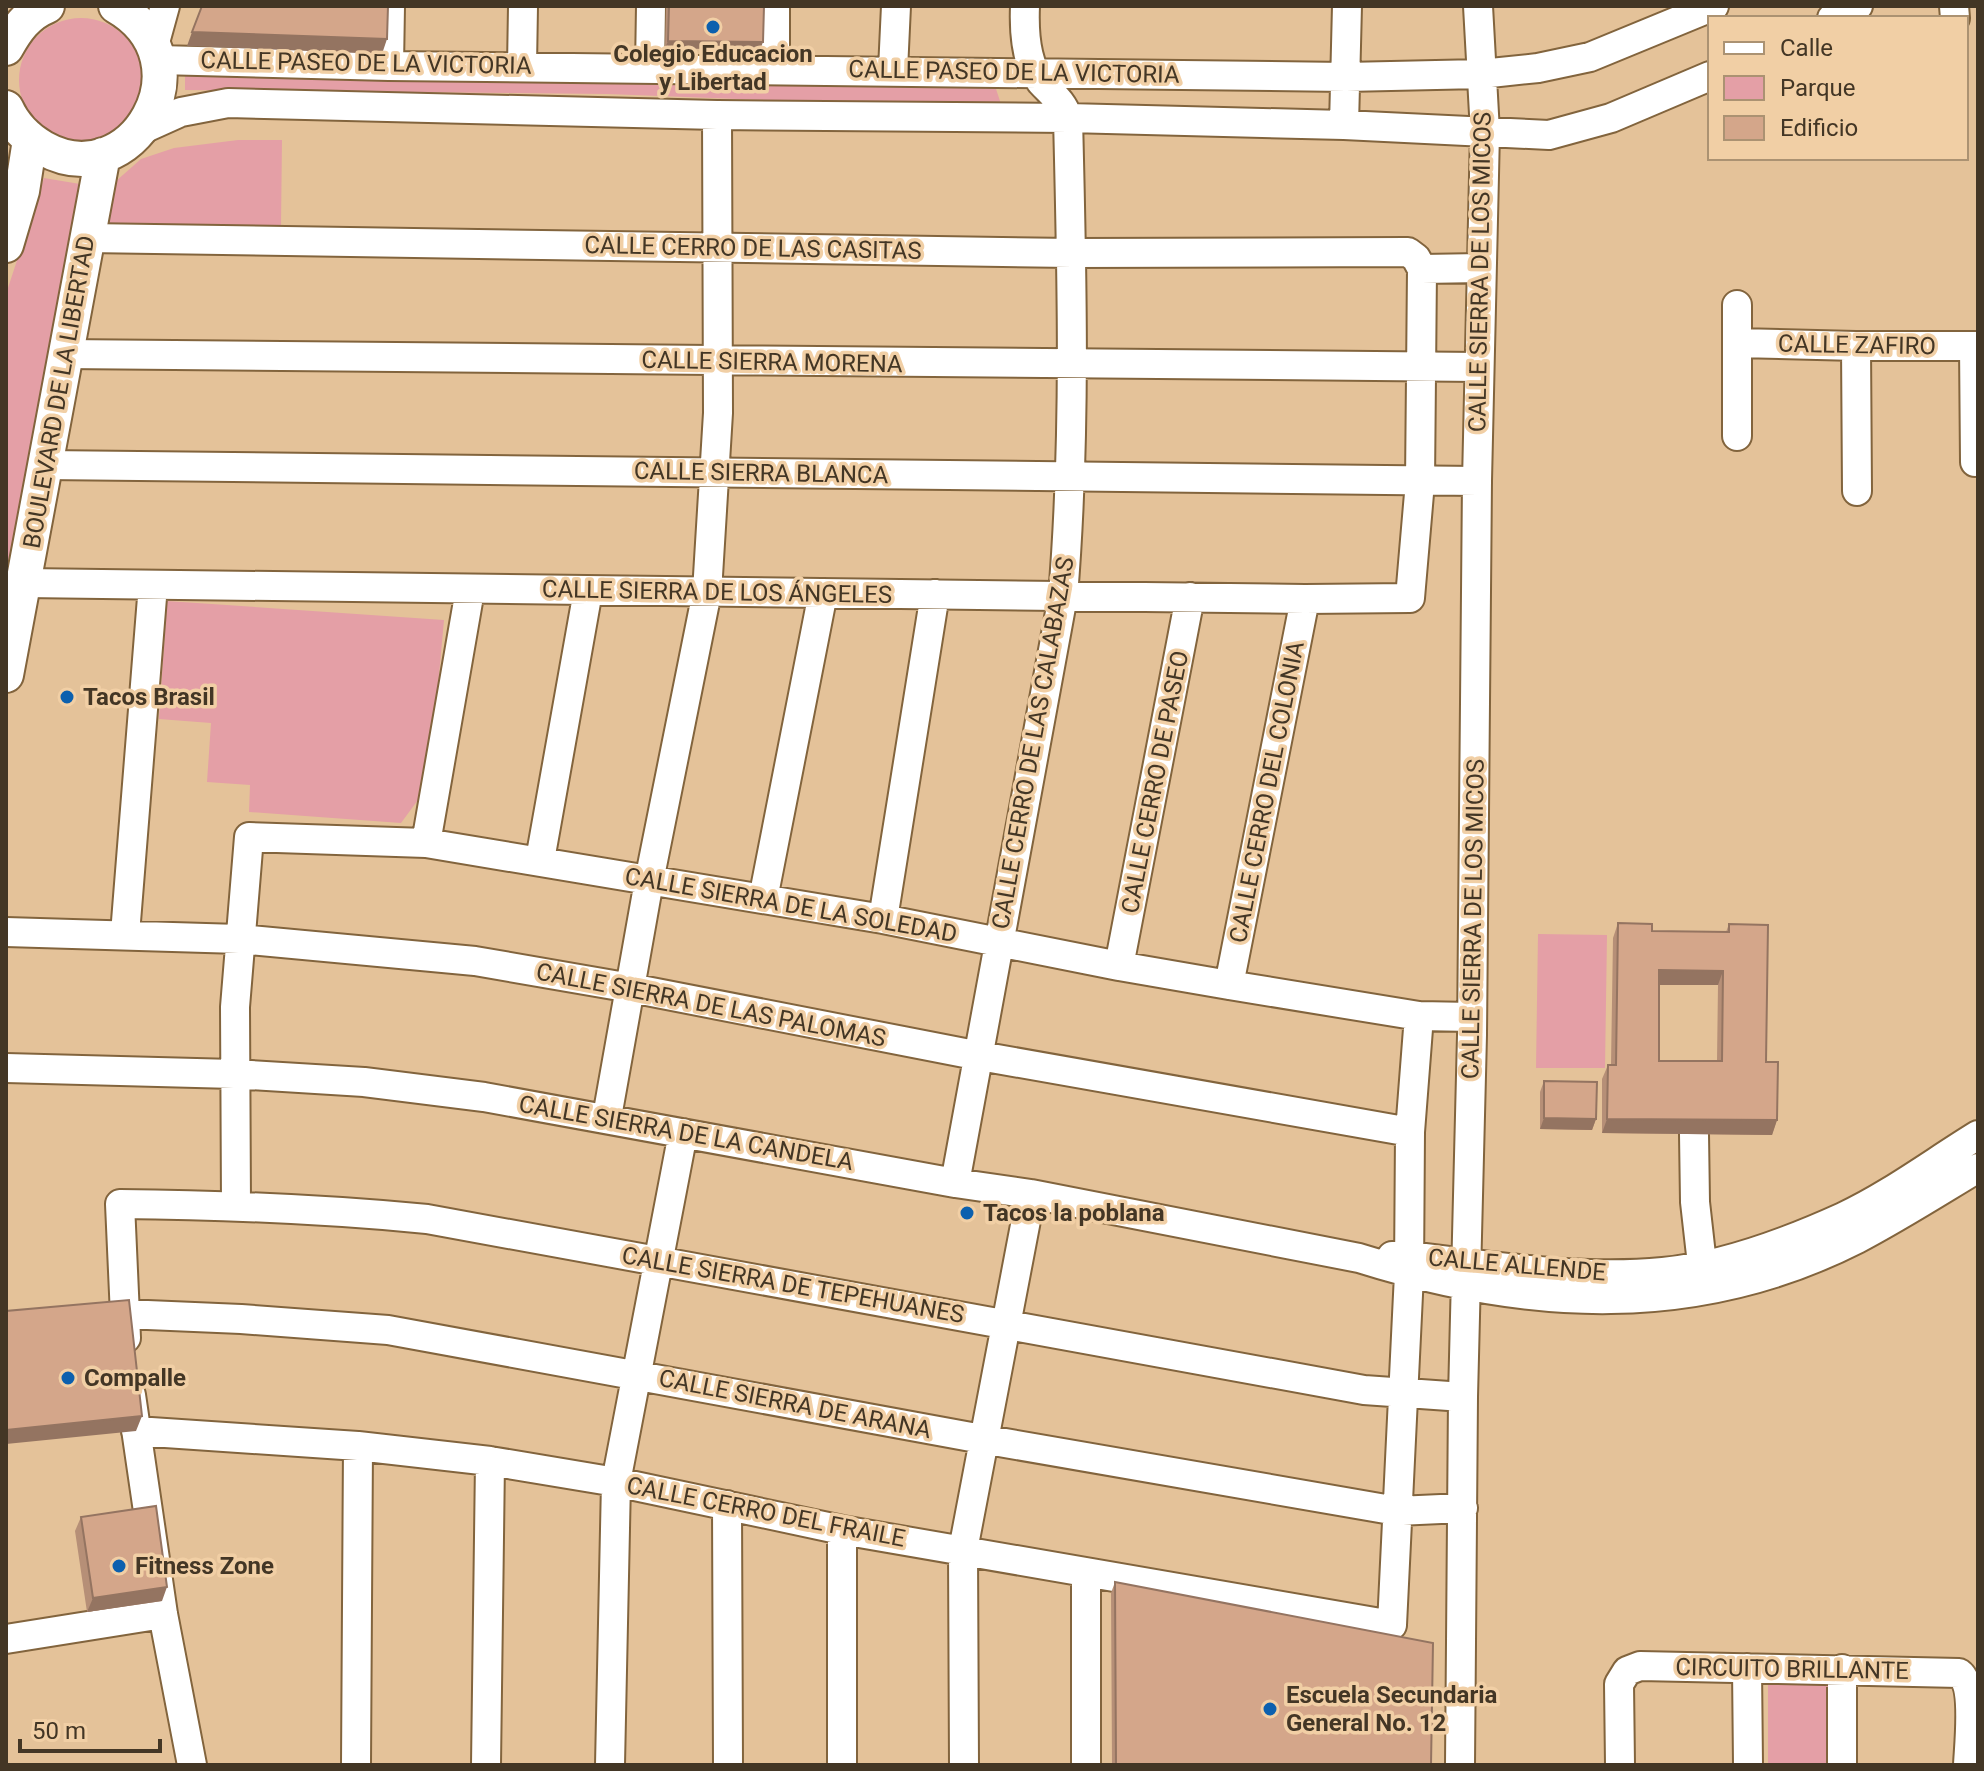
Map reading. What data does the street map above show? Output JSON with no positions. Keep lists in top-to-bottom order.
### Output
{
  "streets": {
    "main road": ["BOULEVARD DE LA LIBERTAD"],
    "street": [
      "CALLE PASEO DE LA VICTORIA",
      "CALLE CERRO DE LAS CASITAS",
      "CALLE SIERRA DE LOS MICOS",
      "CALLE ZAFIRO",
      "CALLE SIERRA MORENA",
      "CALLE SIERRA BLANCA",
      "CALLE SIERRA DE LOS ÁNGELES",
      "CALLE CERRO DE LAS CALABAZAS",
      "CALLE CERRO DE PASEO",
      "CALLE CERRO DEL COLONIA",
      "CALLE SIERRA DE LA SOLEDAD",
      "CALLE SIERRA DE LAS PALOMAS",
      "CALLE SIERRA DE LA CANDELA",
      "CALLE ALLENDE",
      "CALLE SIERRA DE TEPEHUANES",
      "CALLE SIERRA DE ARANA",
      "CALLE CERRO DEL FRAILE",
      "CIRCUITO BRILLANTE"
    ]
  },
  "crossings": [
    ["CALLE PASEO DE LA VICTORIA", "CALLE SIERRA DE LOS MICOS"],
    ["CALLE PASEO DE LA VICTORIA", "CALLE CERRO DE LAS CALABAZAS"],
    ["CALLE CERRO DE LAS CASITAS", "CALLE SIERRA DE LOS MICOS"],
    ["CALLE CERRO DE LAS CASITAS", "BOULEVARD DE LA LIBERTAD"],
    ["CALLE CERRO DE LAS CASITAS", "CALLE CERRO DE LAS CALABAZAS"],
    ["CALLE SIERRA DE LOS MICOS", "CALLE SIERRA MORENA"],
    ["CALLE SIERRA DE LOS MICOS", "CALLE SIERRA BLANCA"],
    ["CALLE SIERRA DE LOS MICOS", "CALLE SIERRA DE LA SOLEDAD"],
    ["CALLE SIERRA DE LOS MICOS", "CALLE ALLENDE"],
    ["CALLE SIERRA DE LOS MICOS", "CALLE SIERRA DE TEPEHUANES"],
    ["CALLE SIERRA DE LOS MICOS", "CALLE SIERRA DE ARANA"],
    ["CALLE SIERRA MORENA", "BOULEVARD DE LA LIBERTAD"],
    ["CALLE SIERRA MORENA", "CALLE CERRO DE LAS CALABAZAS"],
    ["BOULEVARD DE LA LIBERTAD", "CALLE SIERRA BLANCA"],
    ["BOULEVARD DE LA LIBERTAD", "CALLE SIERRA DE LOS ÁNGELES"],
    ["CALLE SIERRA BLANCA", "CALLE SIERRA DE LOS ÁNGELES"],
    ["CALLE SIERRA BLANCA", "CALLE CERRO DE LAS CALABAZAS"],
    ["CALLE SIERRA DE LOS ÁNGELES", "CALLE CERRO DE LAS CALABAZAS"],
    ["CALLE SIERRA DE LOS ÁNGELES", "CALLE CERRO DE PASEO"],
    ["CALLE SIERRA DE LOS ÁNGELES", "CALLE CERRO DEL COLONIA"],
    ["CALLE CERRO DE LAS CALABAZAS", "CALLE SIERRA DE LA SOLEDAD"],
    ["CALLE CERRO DE LAS CALABAZAS", "CALLE SIERRA DE LAS PALOMAS"],
    ["CALLE CERRO DE LAS CALABAZAS", "CALLE SIERRA DE LA CANDELA"],
    ["CALLE CERRO DE PASEO", "CALLE SIERRA DE LA SOLEDAD"],
    ["CALLE CERRO DEL COLONIA", "CALLE SIERRA DE LA SOLEDAD"],
    ["CALLE SIERRA DE LA SOLEDAD", "CALLE SIERRA DE LAS PALOMAS"],
    ["CALLE SIERRA DE LA CANDELA", "CALLE ALLENDE"],
    ["CALLE SIERRA DE TEPEHUANES", "CALLE SIERRA DE ARANA"],
    ["CALLE SIERRA DE ARANA", "CALLE CERRO DEL FRAILE"]
  ],
  "places": [
    "Colegio Educacion y Libertad",
    "Tacos Brasil",
    "Tacos la poblana",
    "Compalle",
    "Fitness Zone",
    "Escuela Secundaria General No. 12"
  ],
  "legend": ["Calle", "Parque", "Edificio"],
  "scale_bar": "50 m"
}
